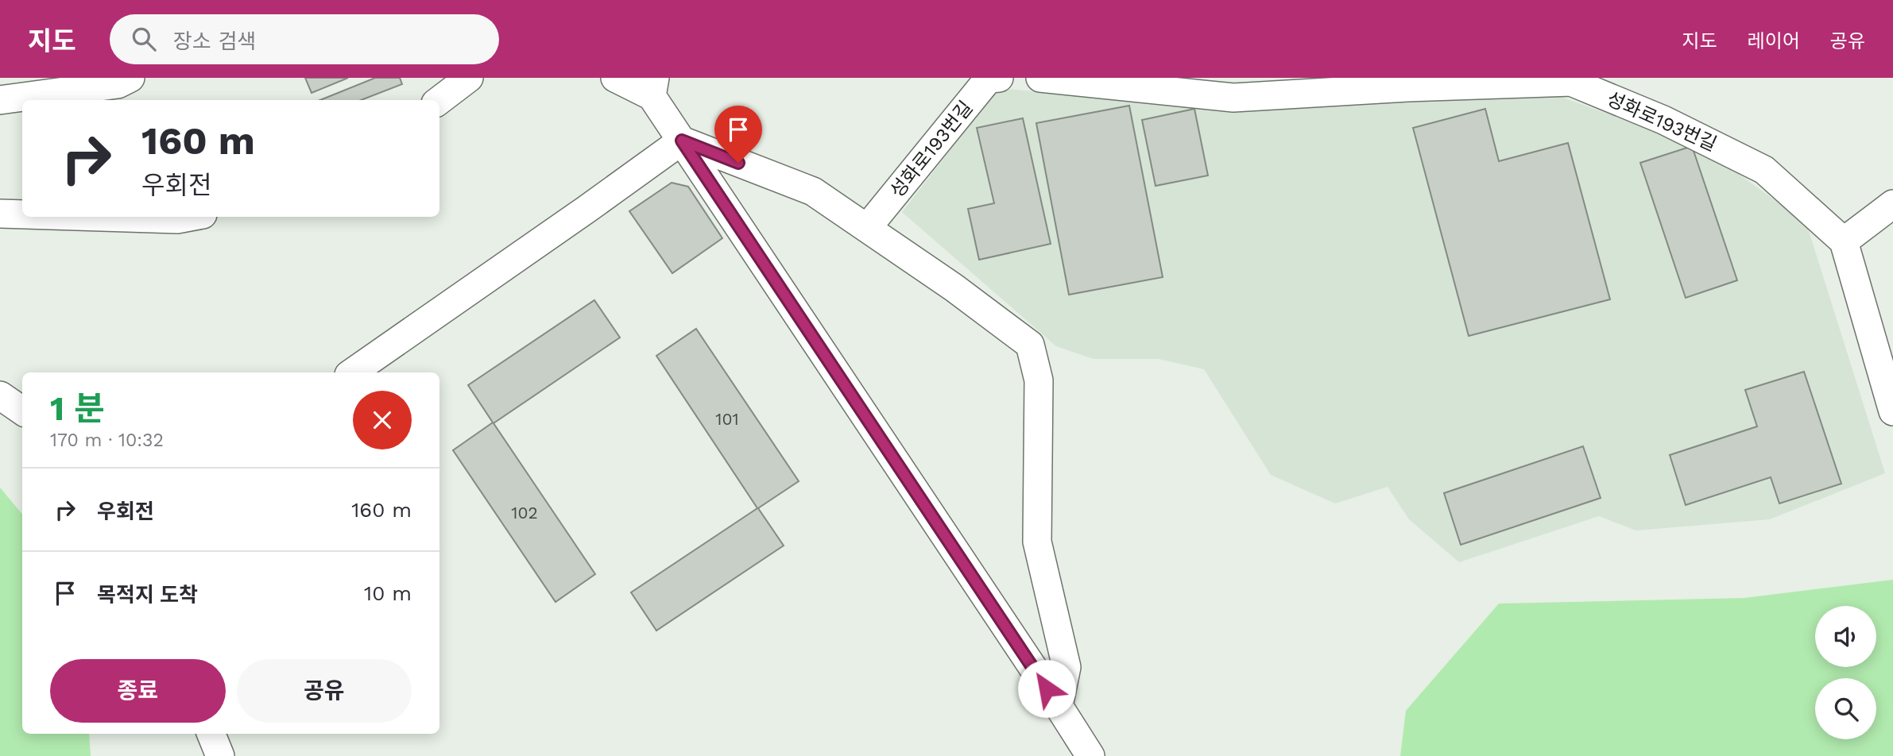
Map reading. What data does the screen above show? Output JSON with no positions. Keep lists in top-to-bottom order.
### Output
{
  "streets": {
    "street": ["성화로193번길"]
  },
  "house_numbers": ["101", "102"],
  "page": {
    "header": "지도",
    "search": "장소 검색",
    "nav": ["지도", "레이어", "공유"],
    "turn": ["160 m", "우회전"],
    "heading": ["1 분", "170 m · 10:32"],
    "list": [
      {
        "name": "우회전",
        "value": "160 m"
      },
      {
        "name": "목적지 도착",
        "value": "10 m"
      }
    ],
    "buttons": ["종료", "공유"]
  }
}
